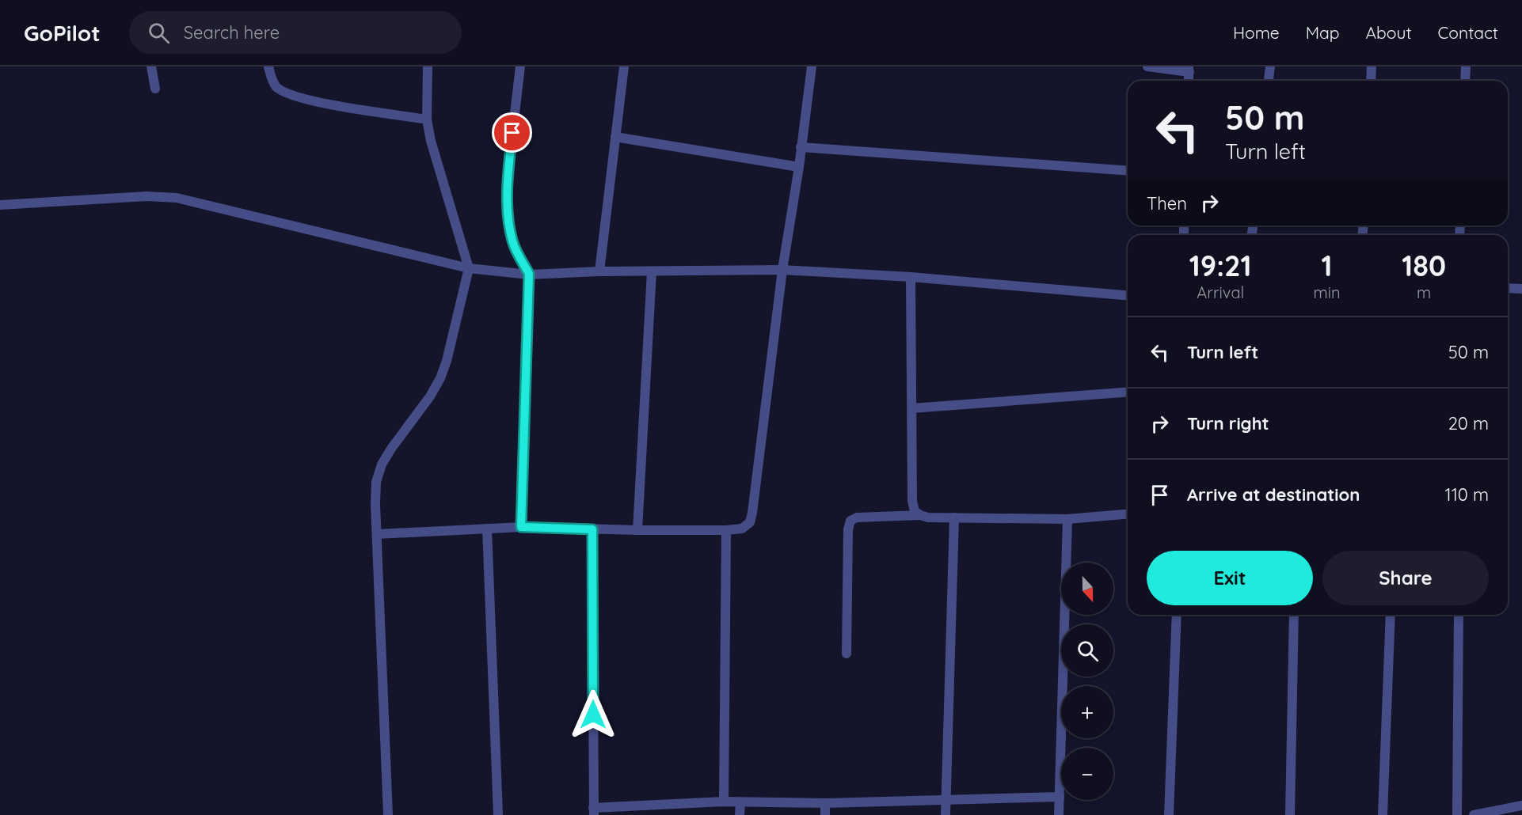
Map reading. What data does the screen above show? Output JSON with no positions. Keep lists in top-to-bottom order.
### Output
{
  "north": "bottom",
  "page": {
    "header": "GoPilot",
    "search": "Search here",
    "nav": [
      "Home",
      "Map",
      "About",
      "Contact"
    ],
    "turn": ["50 m", "Turn left"],
    "then": "Then",
    "eta": [
      "19:21",
      "Arrival",
      "1",
      "min",
      "180",
      "m"
    ],
    "list": [
      {
        "name": "Turn left",
        "value": "50 m"
      },
      {
        "name": "Turn right",
        "value": "20 m"
      },
      {
        "name": "Arrive at destination",
        "value": "110 m"
      }
    ],
    "buttons": ["Exit", "Share"],
    "map_buttons": ["+", "−"]
  }
}
